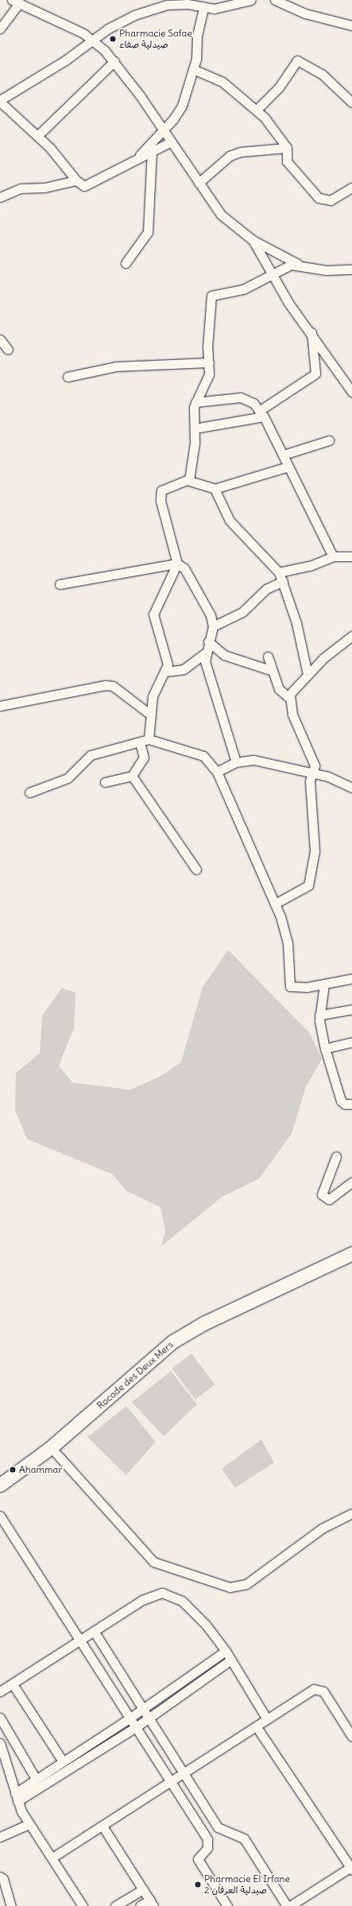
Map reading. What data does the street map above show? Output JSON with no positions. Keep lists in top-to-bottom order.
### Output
{
  "streets": {
    "highway": ["Rocade des Deux Mers"]
  },
  "places": ["Pharmacie Safae صيدلية صفاء", "Ahammar", "Pharmacie El Irfane صيدلية العرفان 2"]
}
